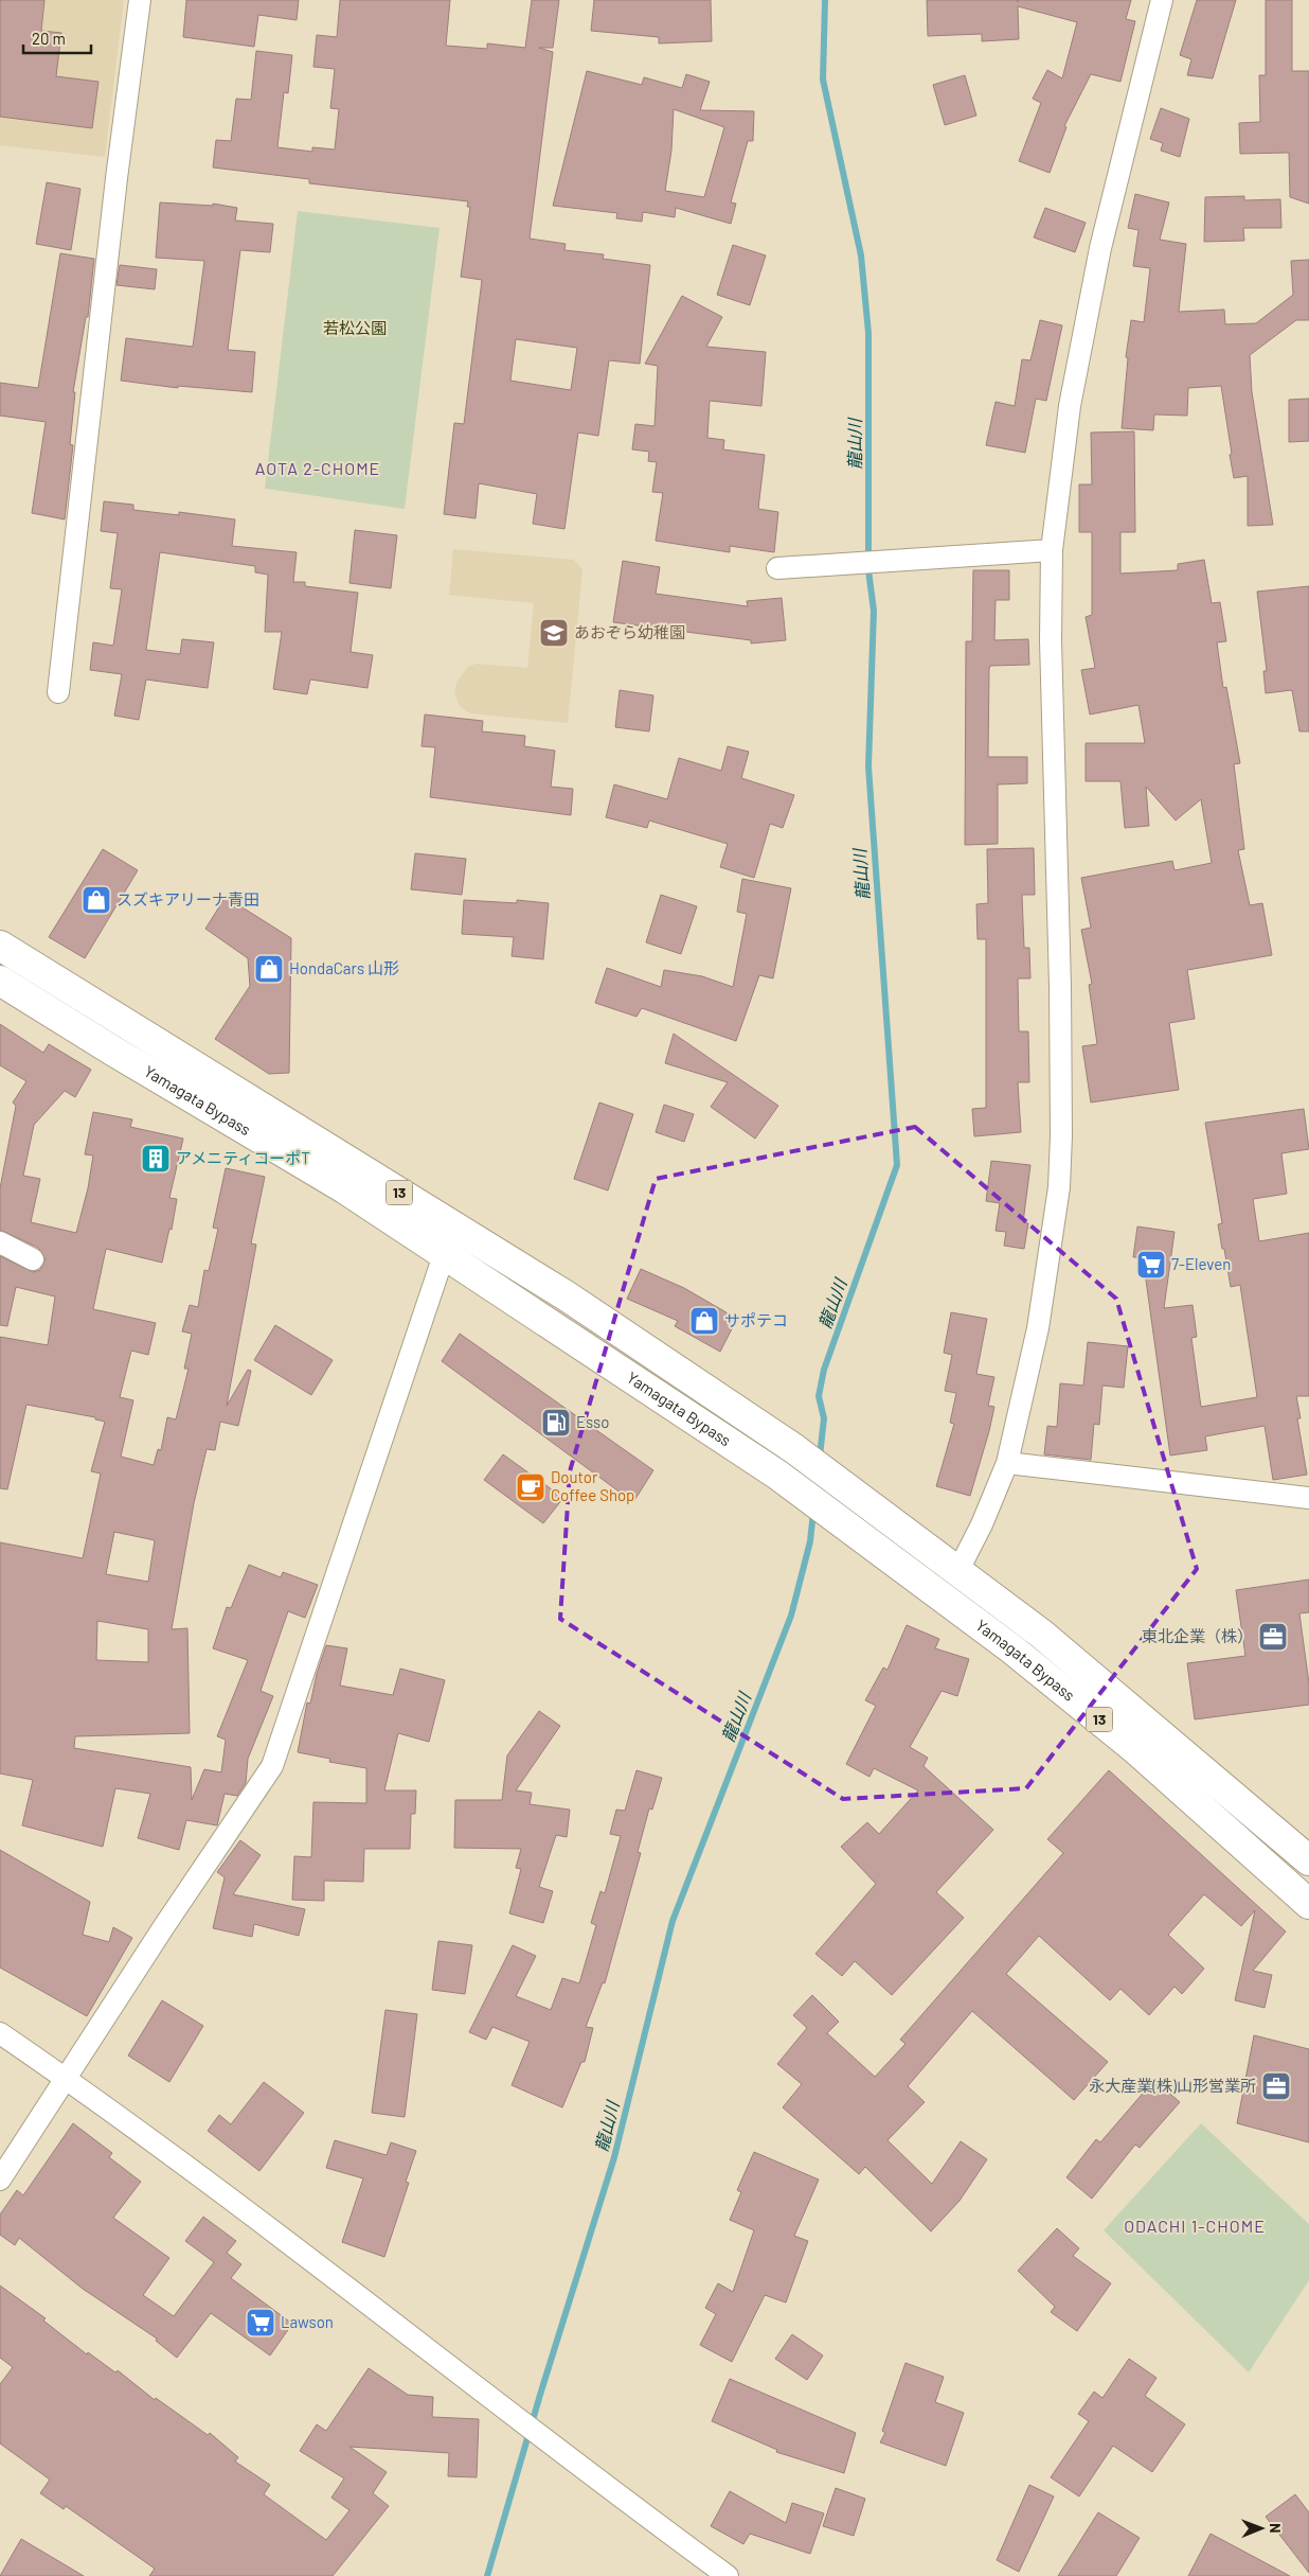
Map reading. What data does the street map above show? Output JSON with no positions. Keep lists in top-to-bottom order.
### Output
{
  "streets": {
    "highway": ["Yamagata Bypass", "13"]
  },
  "districts": ["AOTA 2-CHOME", "ODACHI 1-CHOME"],
  "water": ["龍山川"],
  "parks": ["若松公園"],
  "places": {
    "school or university": ["あおぞら幼稚園"],
    "shop": ["スズキアリーナ青田", "HondaCars 山形", "サポテコ"],
    "building": ["アメニティコーポT"],
    "supermarket": ["7-Eleven", "Lawson"],
    "fuel station": ["Esso"],
    "cafe": ["Doutor Coffee Shop"],
    "office": ["東北企業（株）", "永大産業(株)山形営業所"]
  },
  "scale_bar": "20 m",
  "north": "right"
}
